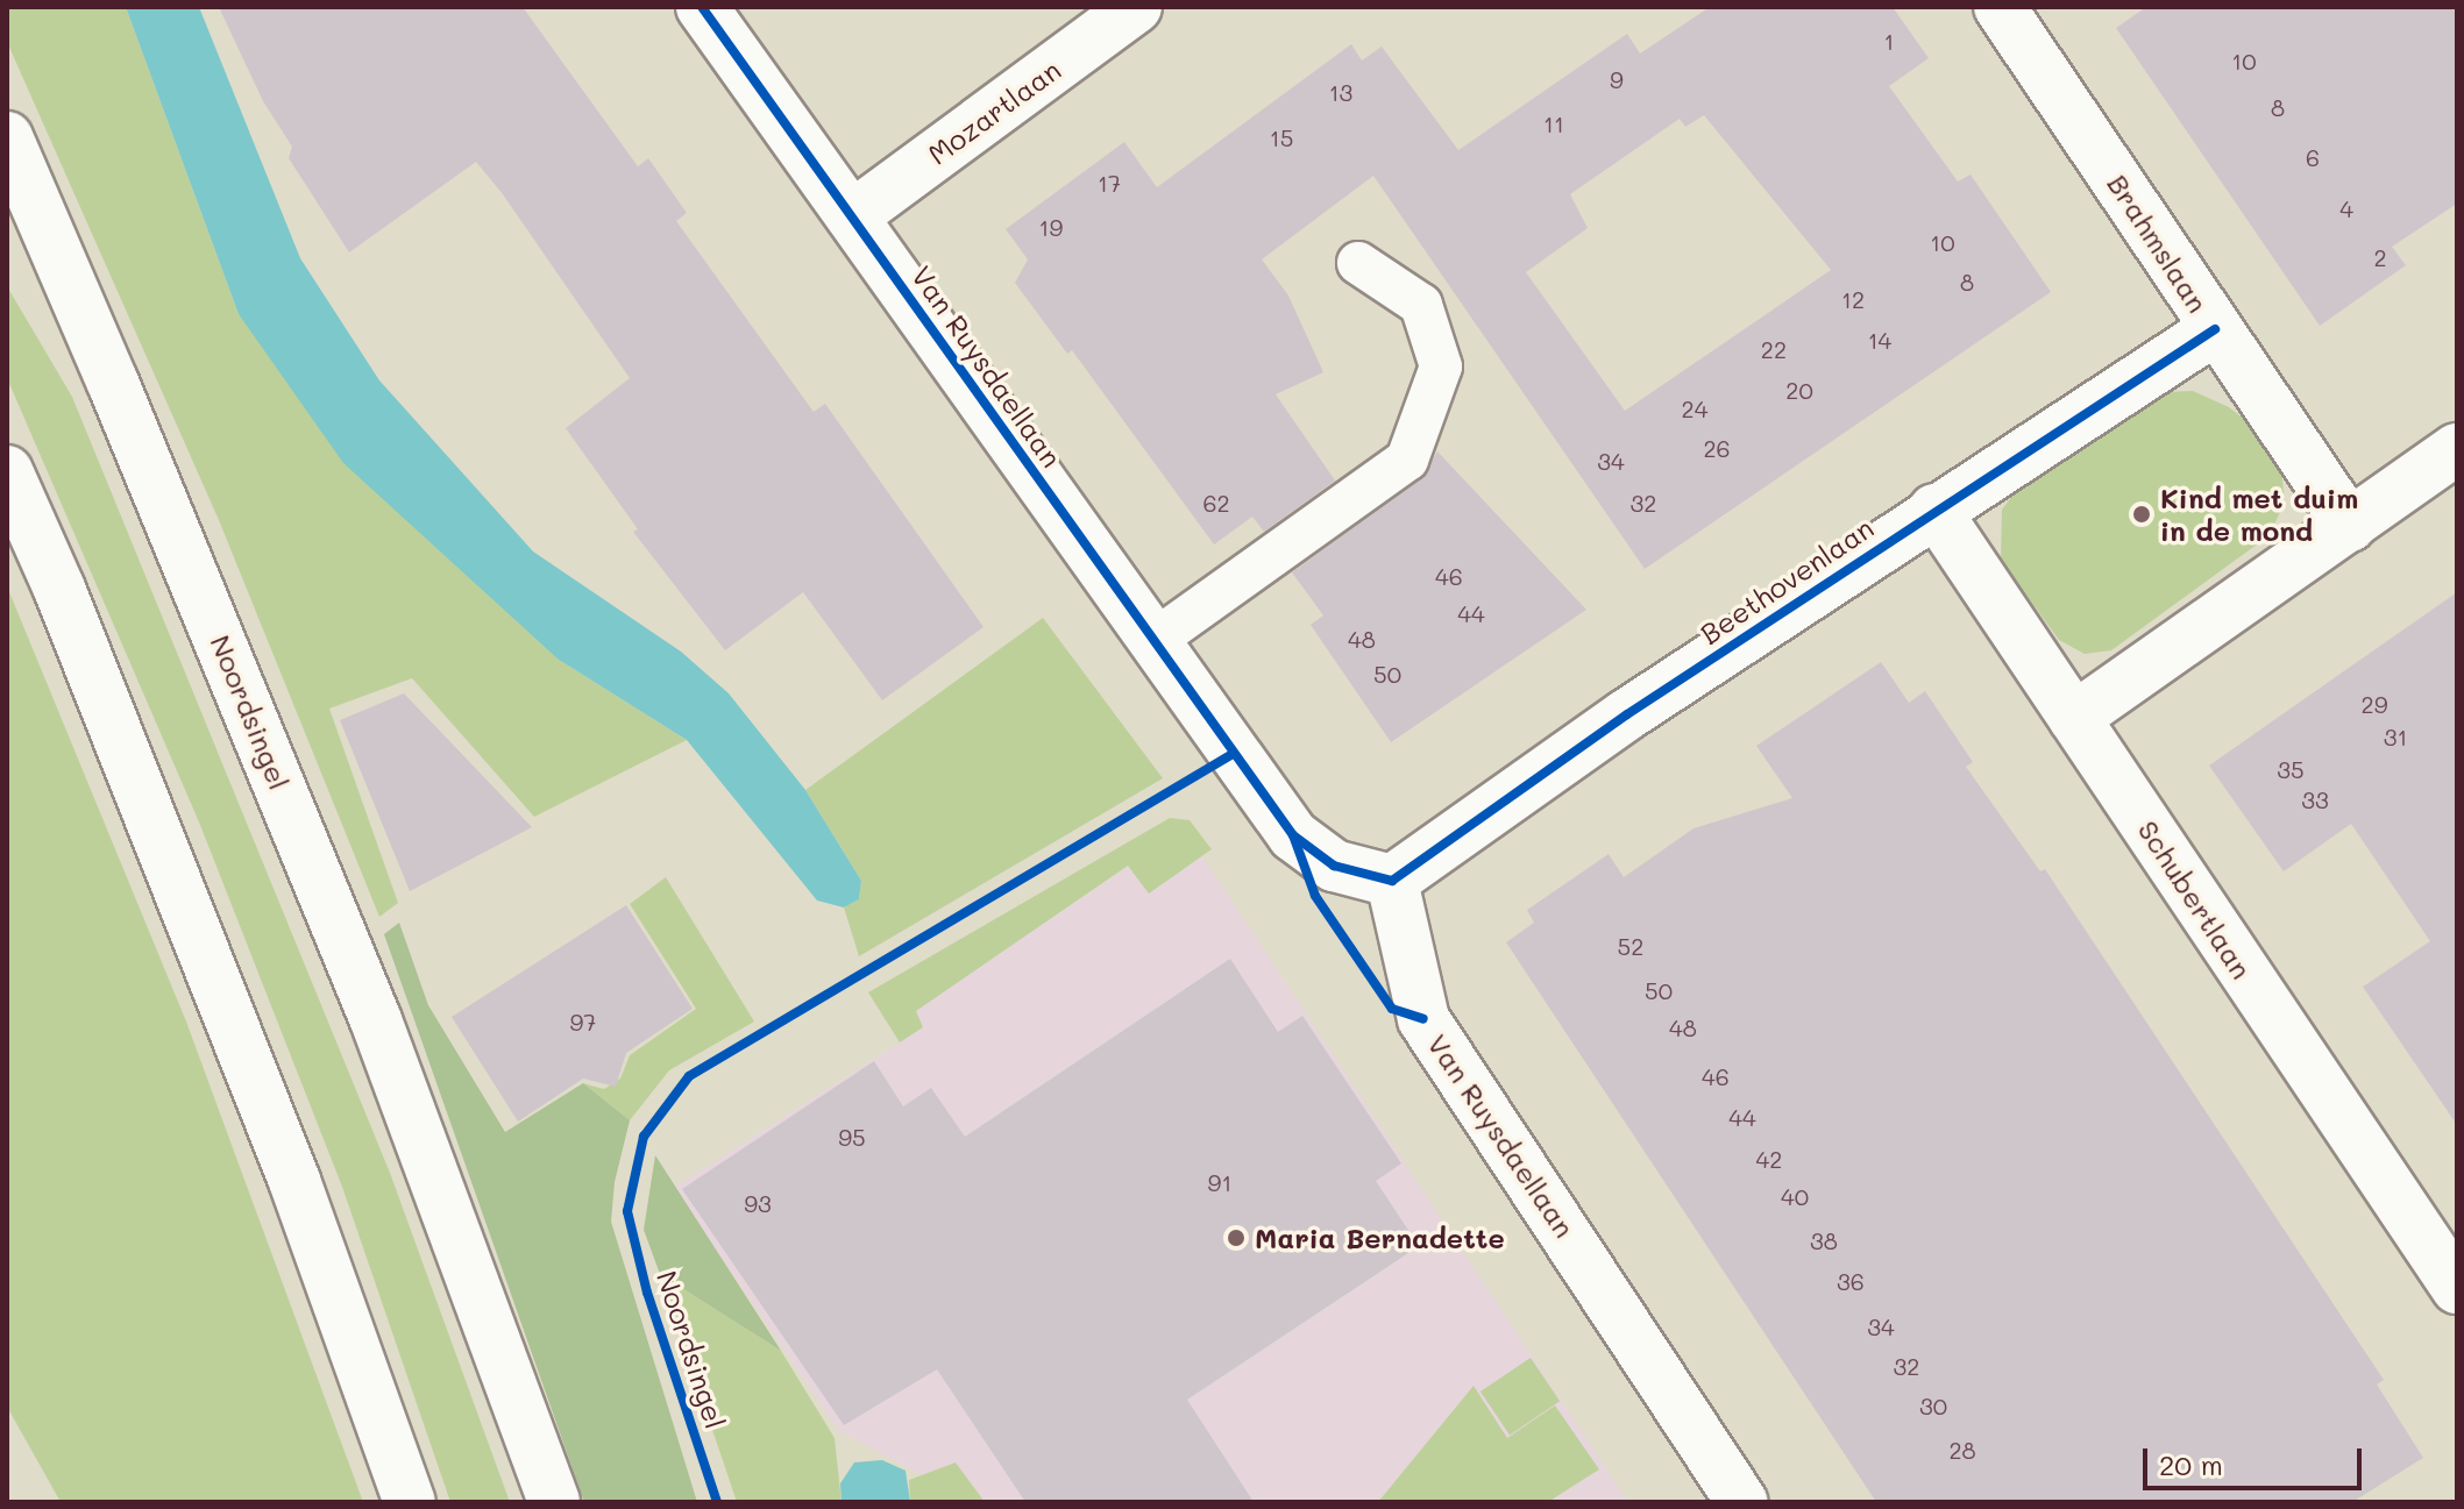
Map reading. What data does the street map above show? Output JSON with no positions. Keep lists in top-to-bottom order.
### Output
{
  "streets": {
    "street": [
      "Mozartlaan",
      "Brahmslaan",
      "Van Ruysdaellaan",
      "Beethovenlaan",
      "Noordsingel",
      "Schubertlaan"
    ]
  },
  "crossings": [
    ["Mozartlaan", "Van Ruysdaellaan"],
    ["Brahmslaan", "Beethovenlaan"],
    ["Van Ruysdaellaan", "Beethovenlaan"],
    ["Beethovenlaan", "Schubertlaan"]
  ],
  "places": ["Kind met duim in de mond", "Maria Bernadette"],
  "house_numbers": [
    "1",
    "10",
    "9",
    "13",
    "8",
    "11",
    "15",
    "6",
    "17",
    "4",
    "19",
    "10",
    "2",
    "8",
    "12",
    "14",
    "22",
    "20",
    "24",
    "26",
    "34",
    "62",
    "32",
    "46",
    "44",
    "48",
    "50",
    "29",
    "31",
    "35",
    "33",
    "52",
    "50",
    "97",
    "48",
    "46",
    "44",
    "95",
    "42",
    "91",
    "40",
    "93",
    "38",
    "36",
    "34",
    "32",
    "30",
    "28"
  ],
  "scale_bar": "20 m"
}
